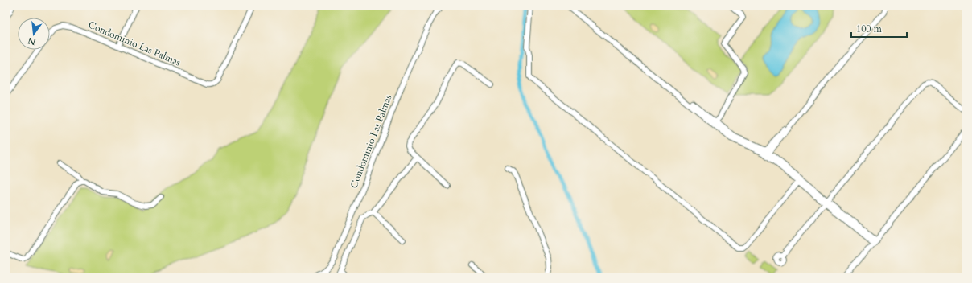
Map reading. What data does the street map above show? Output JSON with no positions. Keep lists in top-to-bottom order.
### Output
{
  "streets": {
    "street": ["Condominio Las Palmas"]
  },
  "scale_bar": "100 m",
  "north": "bottom"
}
